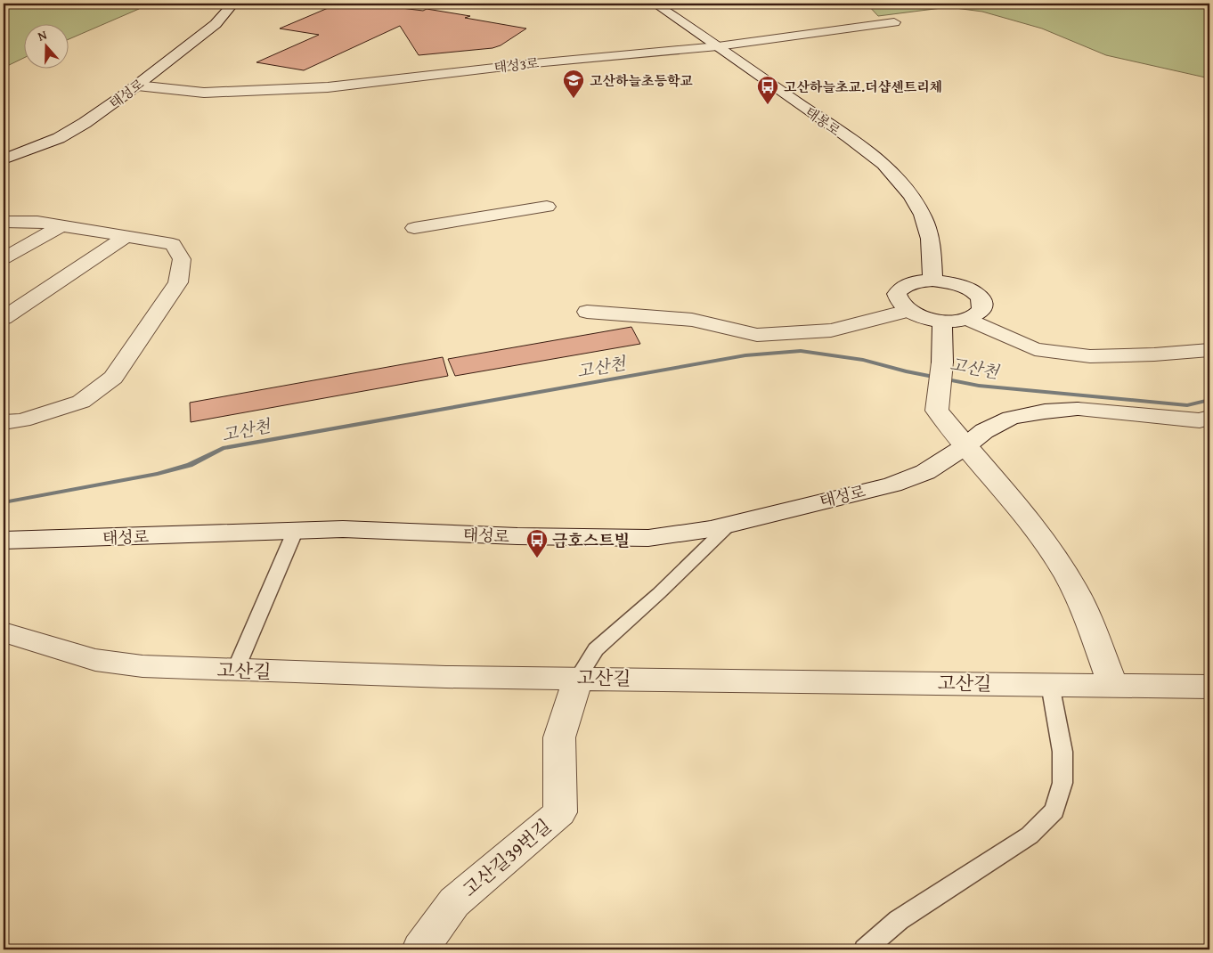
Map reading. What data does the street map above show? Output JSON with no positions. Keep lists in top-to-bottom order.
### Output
{
  "streets": {
    "street": [
      "태성3로",
      "태성로",
      "태봉로",
      "고산길",
      "고산길39번길"
    ]
  },
  "crossings": [
    ["태성3로", "태성로"],
    ["태성3로", "태봉로"],
    ["고산길", "고산길39번길"]
  ],
  "water": ["고산천"],
  "places": {
    "school or university": ["고산하늘초등학교"],
    "bus stop": ["고산하늘초교.더샵센트리체", "금호스트빌"]
  },
  "north": "top"
}
